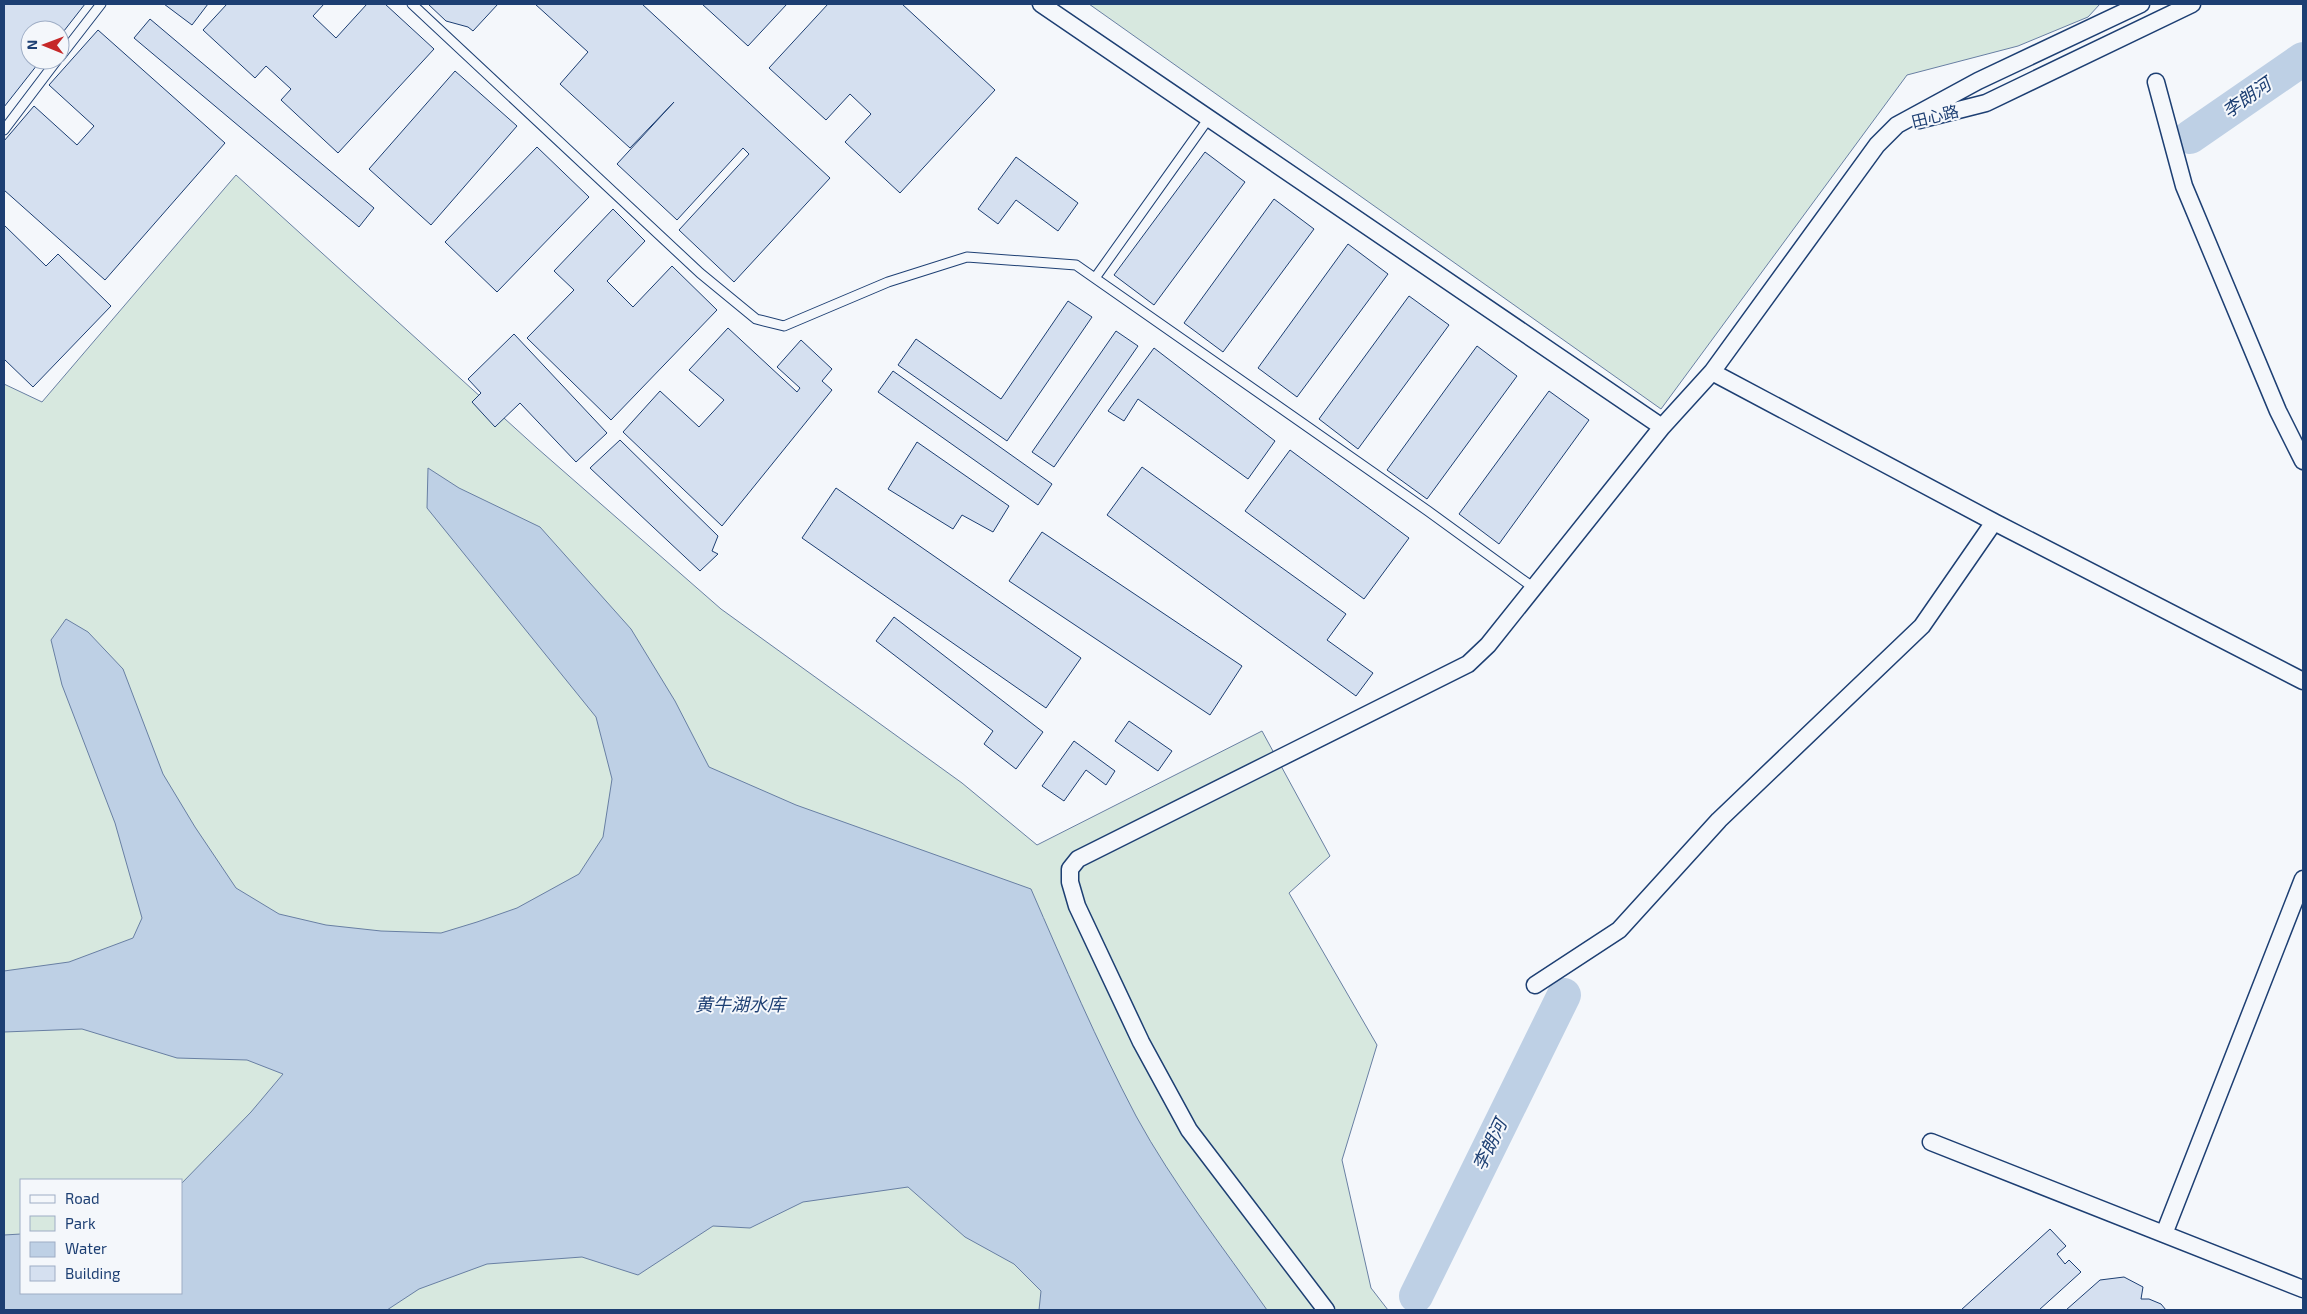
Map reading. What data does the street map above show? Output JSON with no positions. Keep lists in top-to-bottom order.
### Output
{
  "streets": {
    "street": ["田心路"]
  },
  "water": ["李朗河", "黄牛湖水库"],
  "legend": [
    "Road",
    "Park",
    "Water",
    "Building"
  ],
  "north": "left"
}
